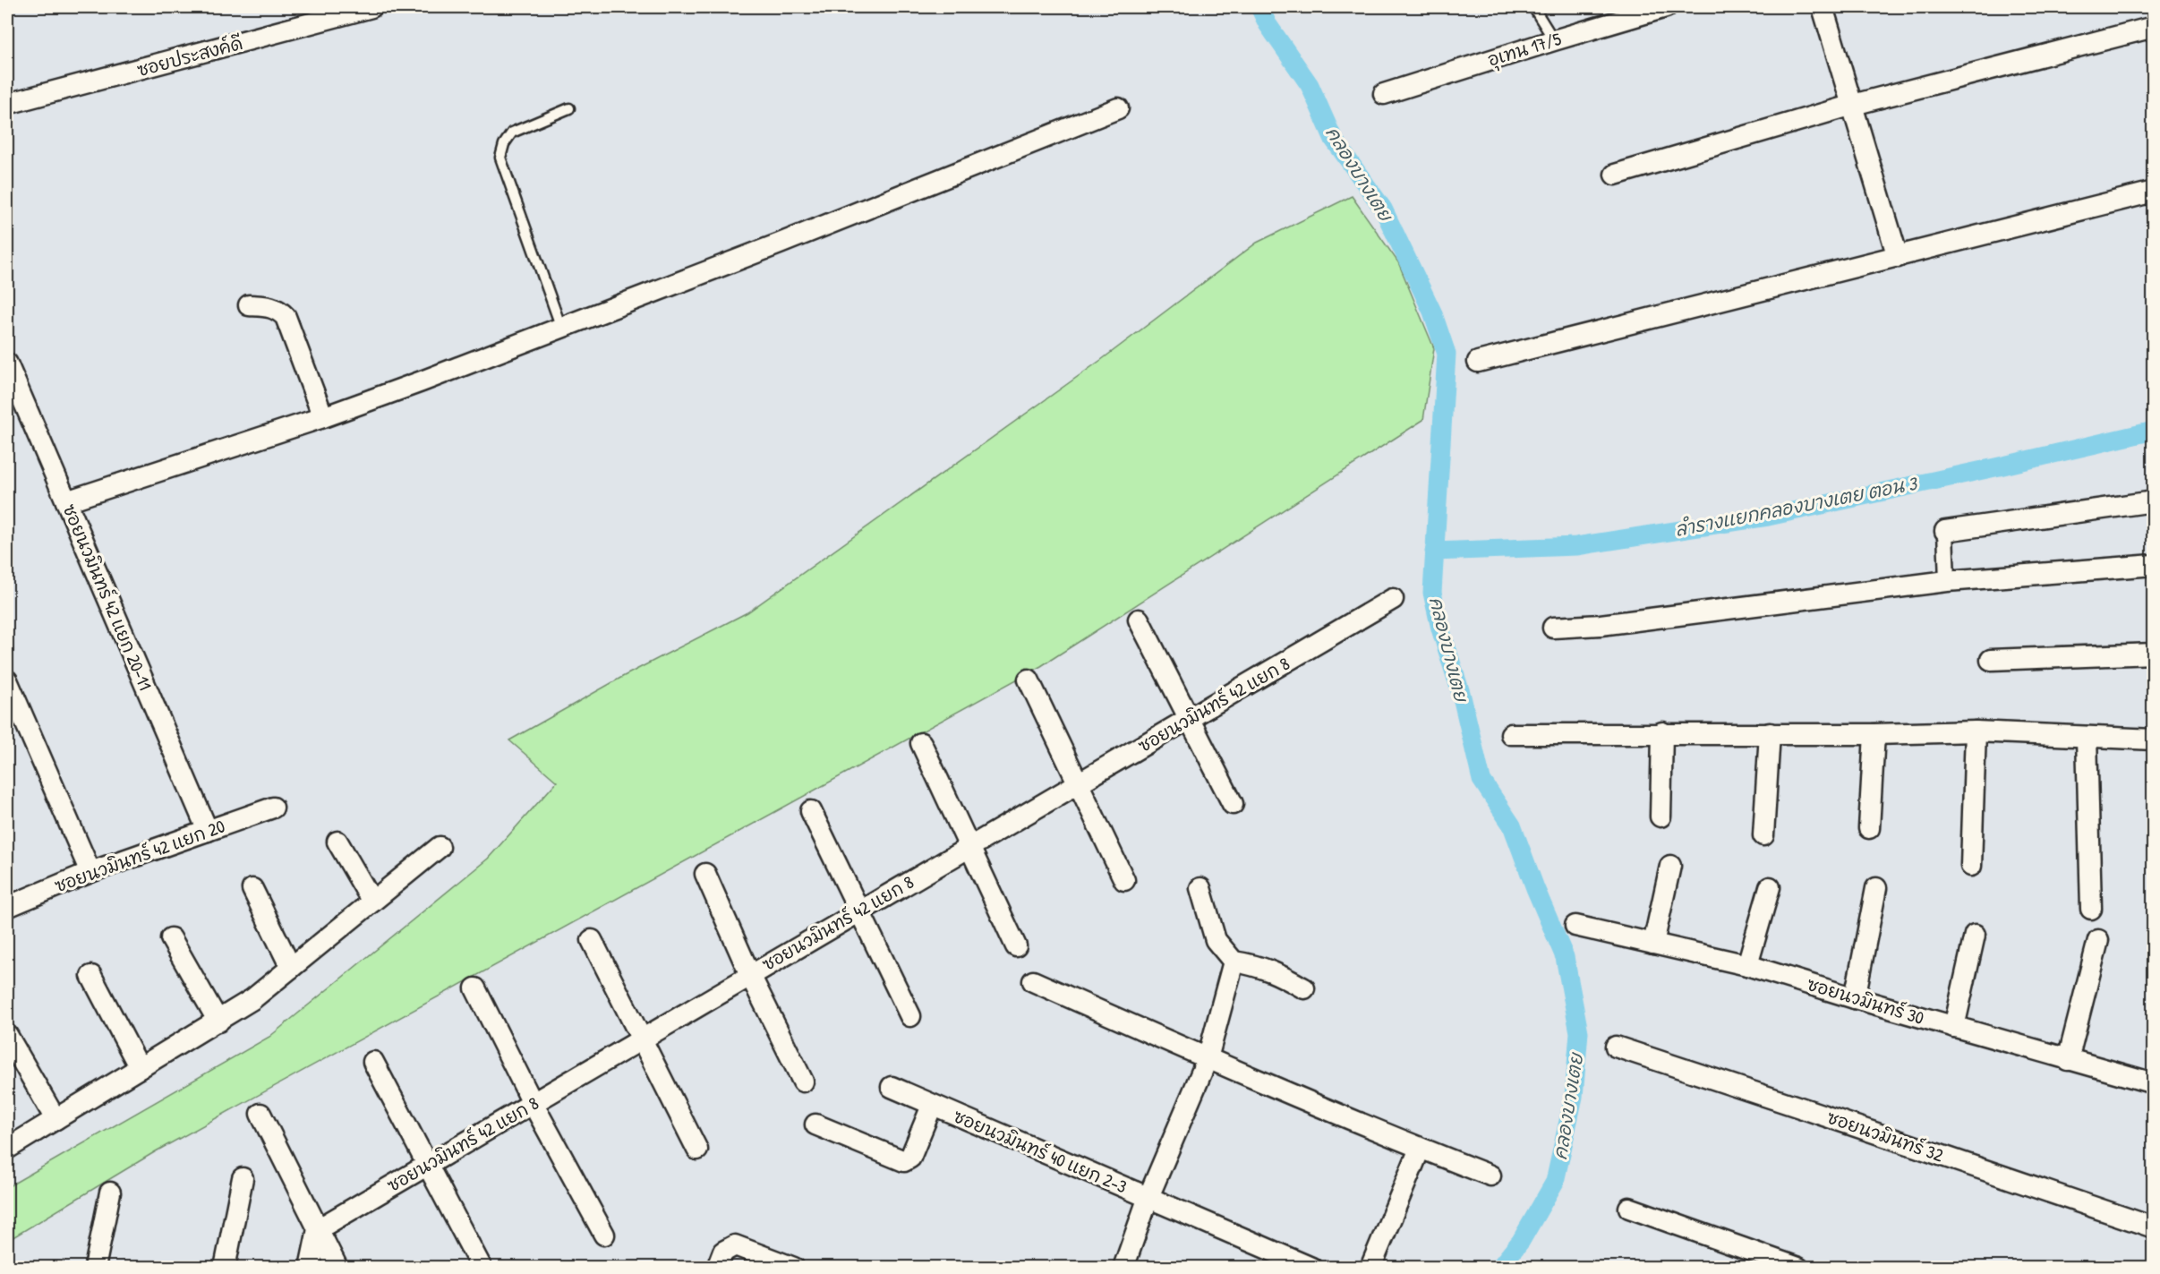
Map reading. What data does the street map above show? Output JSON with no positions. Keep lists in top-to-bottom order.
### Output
{
  "streets": {
    "street": [
      "อุเทน 17/5",
      "ซอยประสงค์ดี",
      "ซอยนวมินทร์ 42 แยก 20-11",
      "ซอยนวมินทร์ 42 แยก 8",
      "ซอยนวมินทร์ 42 แยก 20",
      "ซอยนวมินทร์ 30",
      "ซอยนวมินทร์ 32",
      "ซอยนวมินทร์ 40 แยก 2-3"
    ]
  },
  "crossings": [
    ["ซอยนวมินทร์ 42 แยก 20-11", "ซอยนวมินทร์ 42 แยก 20"]
  ],
  "water": ["คลองบางเตย", "ลำรางแยกคลองบางเตย ตอน 3"]
}
